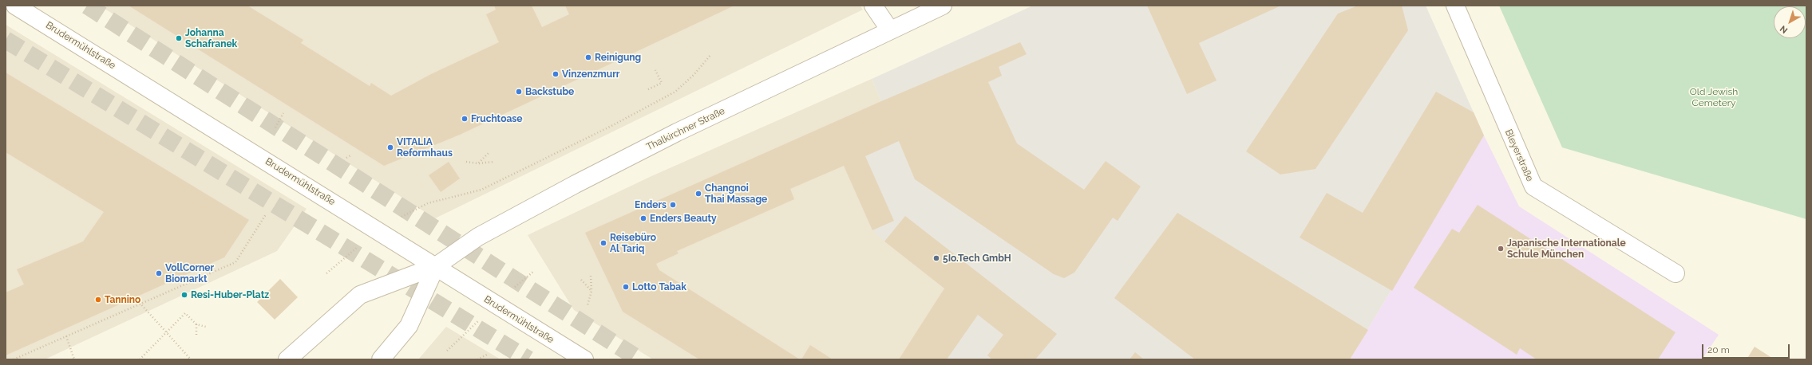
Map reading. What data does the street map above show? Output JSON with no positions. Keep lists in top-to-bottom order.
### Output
{
  "streets": {
    "street": ["Brudermühlstraße", "Thalkirchner Straße", "Bleyerstraße"]
  },
  "crossings": [
    ["Brudermühlstraße", "Thalkirchner Straße"]
  ],
  "parks": ["Old Jewish Cemetery"],
  "places": [
    "Johanna Schafranek",
    "Reinigung",
    "Vinzenzmurr",
    "Backstube",
    "Fruchtoase",
    "VITALIA Reformhaus",
    "Changnoi Thai Massage",
    "Enders",
    "Enders Beauty",
    "Reisebüro Al Tariq",
    "Japanische Internationale Schule München",
    "5Io.Tech GmbH",
    "VollCorner Biomarkt",
    "Lotto Tabak",
    "Resi-Huber-Platz",
    "Tannino"
  ],
  "scale_bar": "20 m",
  "north": "bottom left"
}
